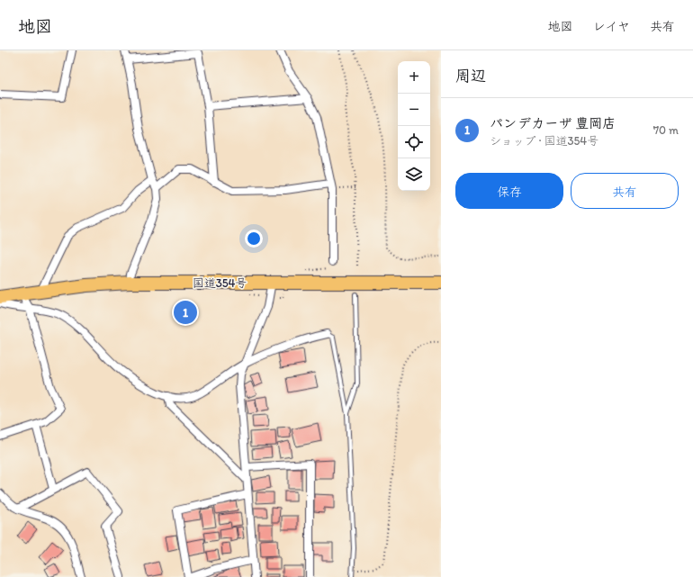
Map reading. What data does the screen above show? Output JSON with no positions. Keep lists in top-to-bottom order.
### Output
{
  "streets": {
    "highway": ["国道354号"]
  },
  "page": {
    "header": "地図",
    "nav": ["地図", "レイヤ", "共有"],
    "heading": "周辺",
    "map_buttons": ["+", "−"],
    "list": [
      {
        "mark": "1",
        "name": "パンデカーザ 豊岡店",
        "note": "ショップ · 国道354号",
        "value": "70 m"
      }
    ],
    "buttons": ["保存", "共有"],
    "pins": "1"
  }
}
